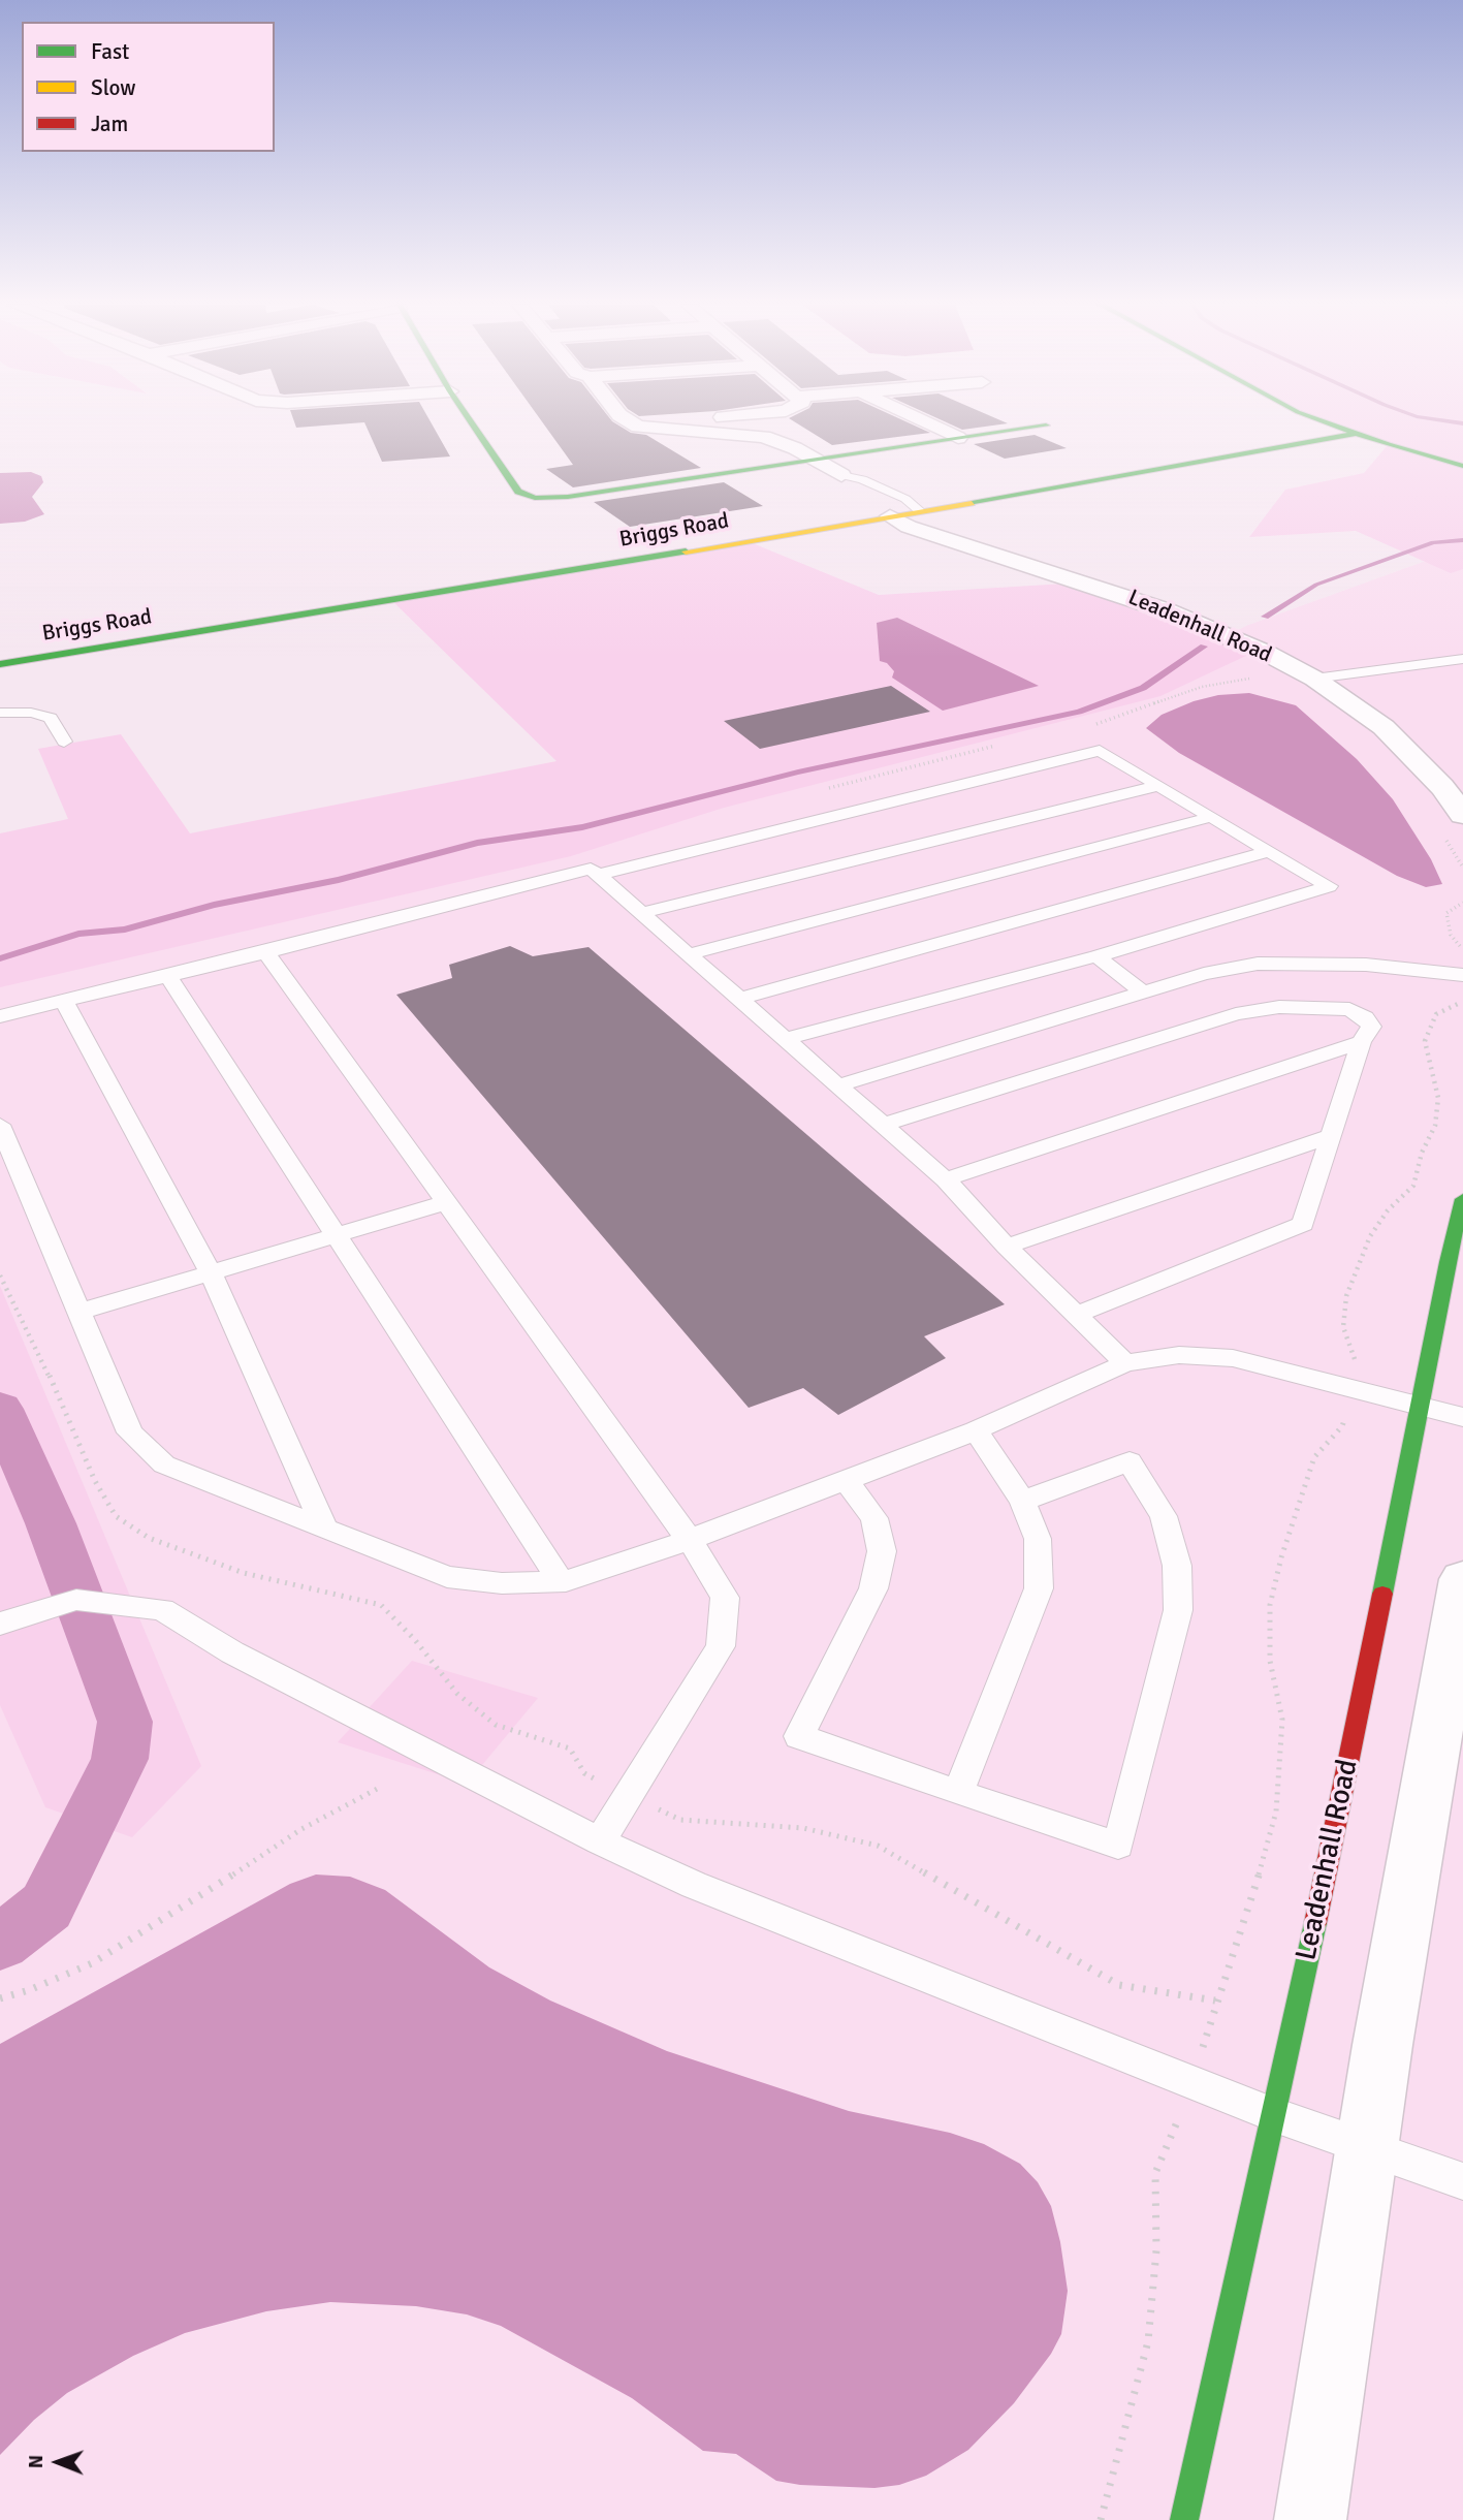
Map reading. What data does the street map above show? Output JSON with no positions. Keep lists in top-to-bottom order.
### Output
{
  "streets": {
    "street": ["Briggs Road", "Leadenhall Road"]
  },
  "crossings": [
    ["Briggs Road", "Leadenhall Road"]
  ],
  "legend": ["Fast", "Slow", "Jam"],
  "north": "left"
}
